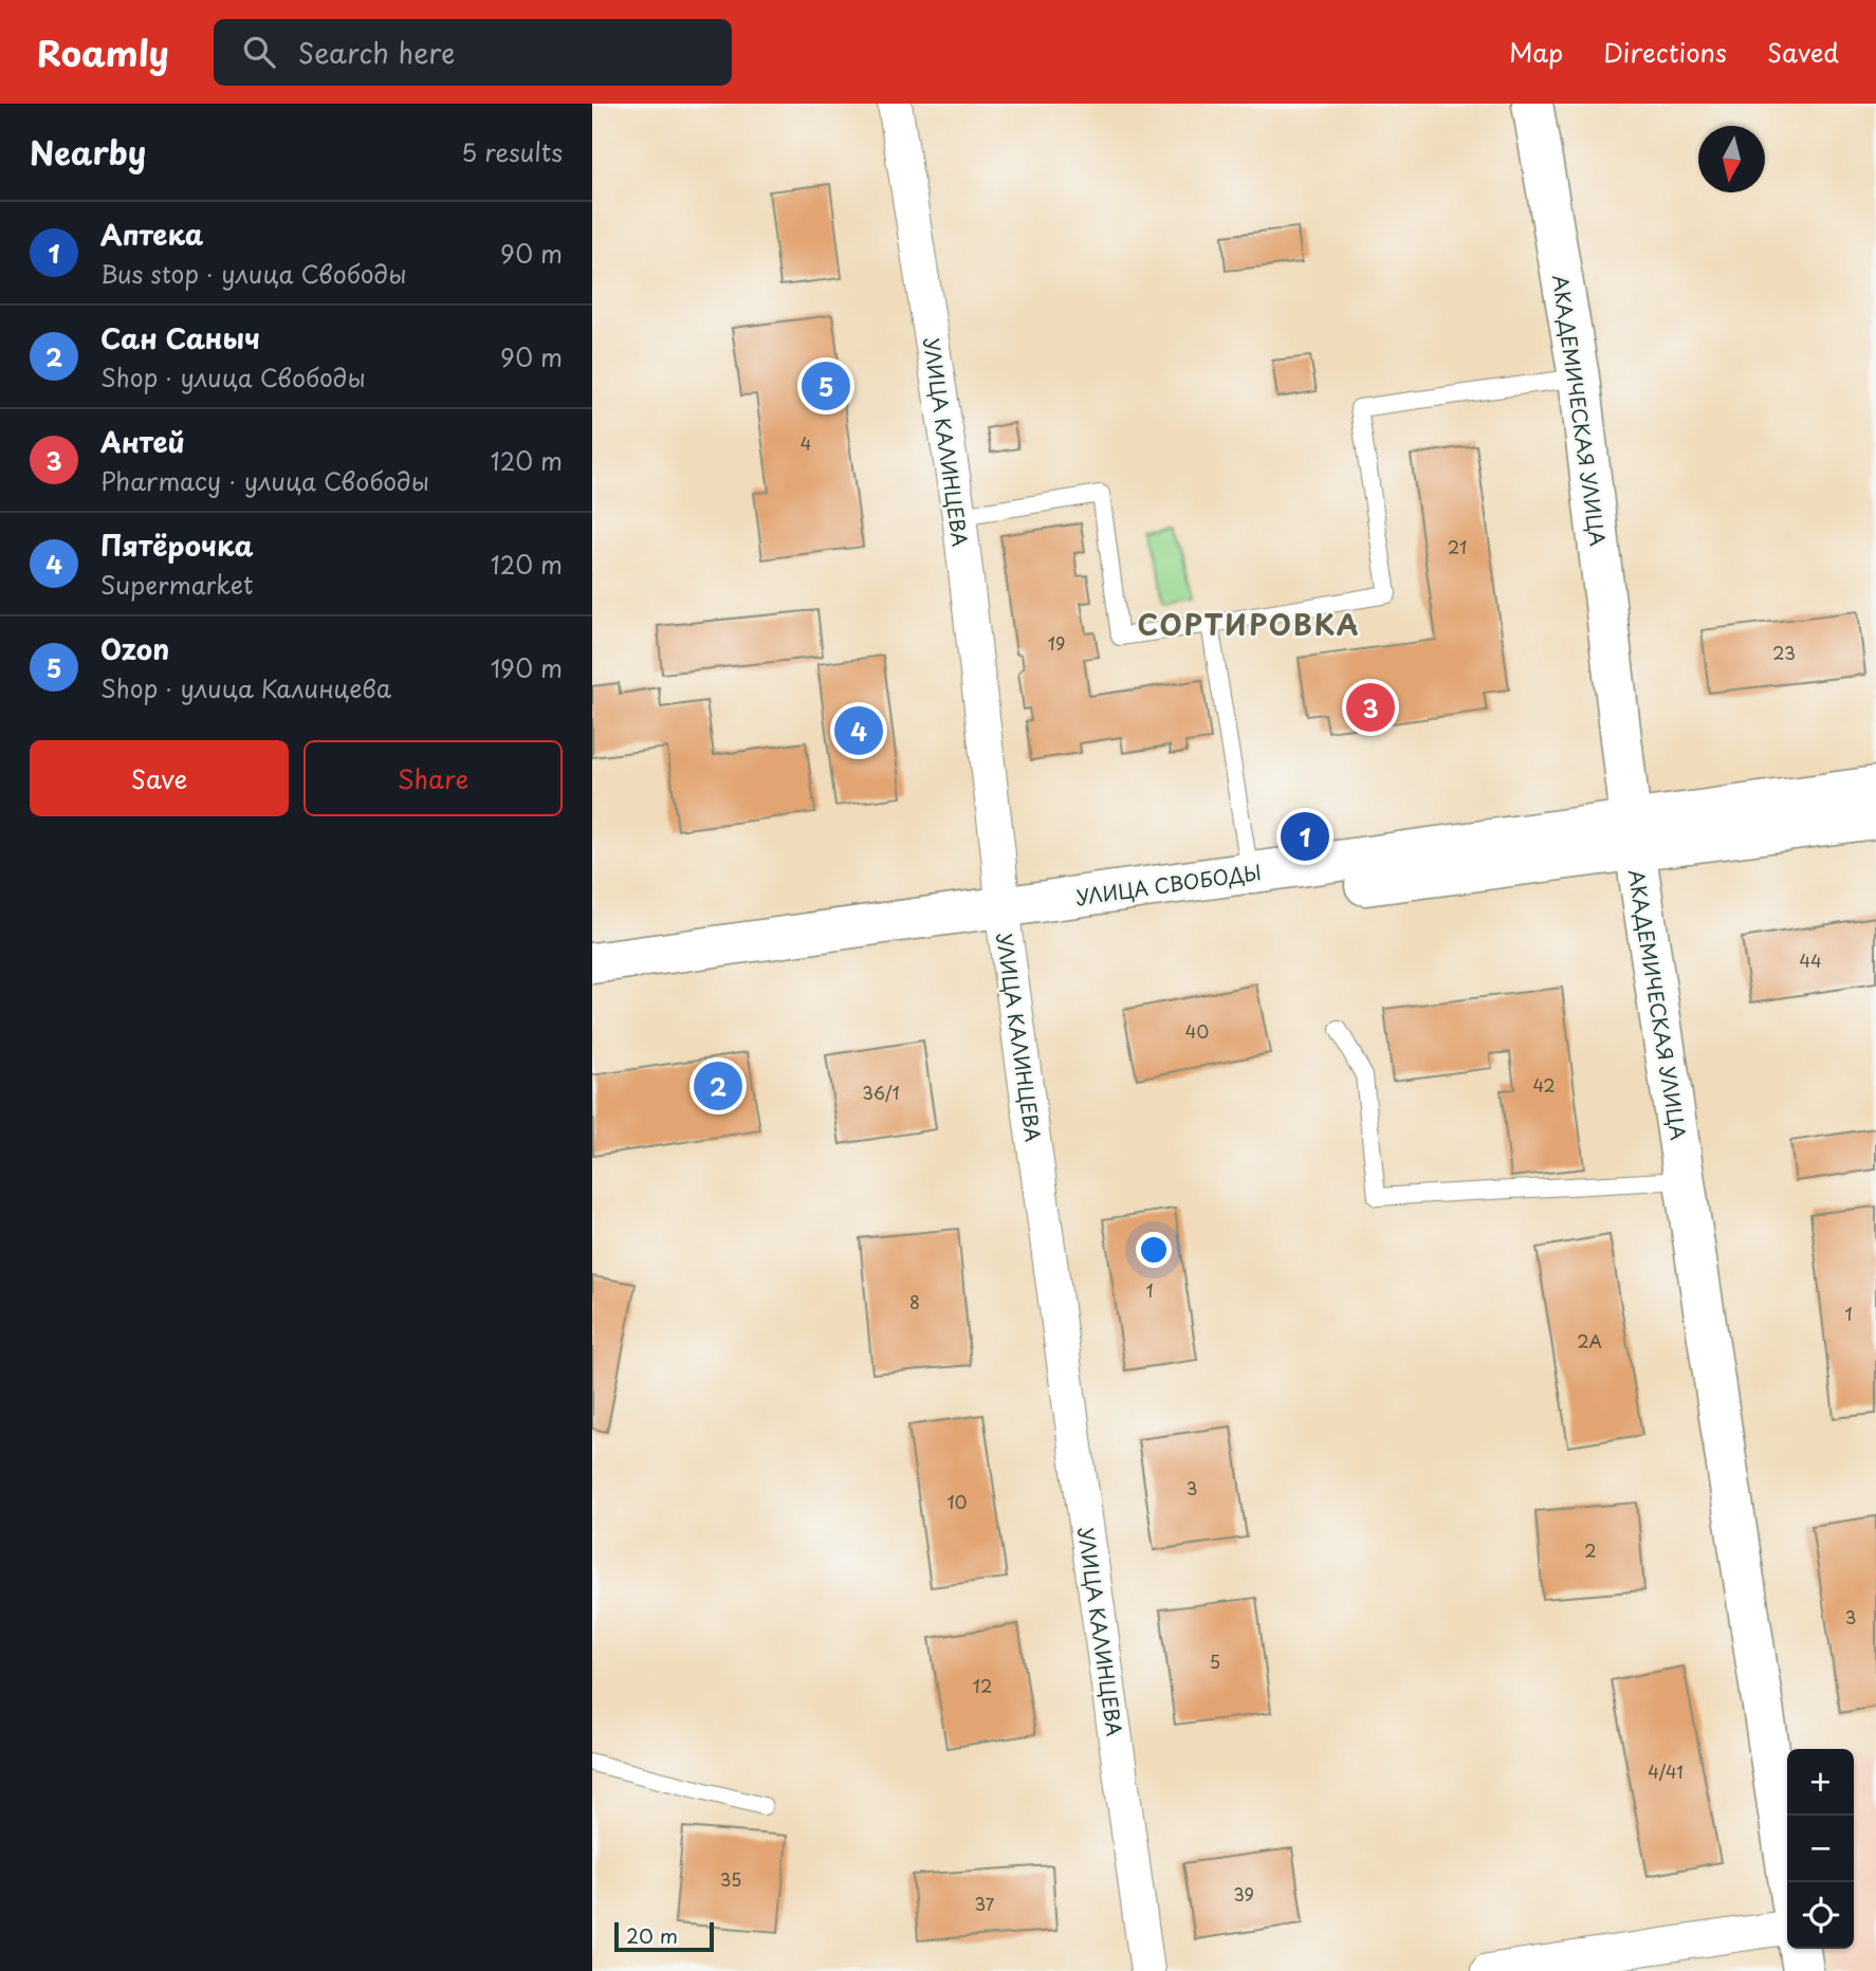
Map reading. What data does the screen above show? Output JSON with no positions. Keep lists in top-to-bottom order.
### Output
{
  "streets": {
    "main road": ["АКАДЕМИЧЕСКАЯ УЛИЦА", "УЛИЦА СВОБОДЫ"],
    "street": ["УЛИЦА КАЛИНЦЕВА"]
  },
  "crossings": [
    ["АКАДЕМИЧЕСКАЯ УЛИЦА", "УЛИЦА СВОБОДЫ"],
    ["УЛИЦА КАЛИНЦЕВА", "УЛИЦА СВОБОДЫ"]
  ],
  "districts": ["СОРТИРОВКА"],
  "house_numbers": [
    "4",
    "21",
    "19",
    "23",
    "44",
    "40",
    "42",
    "36/1",
    "1",
    "8",
    "1",
    "2А",
    "3",
    "10",
    "2",
    "3",
    "5",
    "12",
    "4/41",
    "35",
    "39",
    "37"
  ],
  "scale_bar": "20 m",
  "north": "bottom",
  "page": {
    "header": "Roamly",
    "search": "Search here",
    "nav": ["Map", "Directions", "Saved"],
    "heading": ["Nearby", "5 results"],
    "list": [
      {
        "mark": "1",
        "name": "Аптека",
        "note": "Bus stop · улица Свободы",
        "value": "90 m"
      },
      {
        "mark": "2",
        "name": "Сан Саныч",
        "note": "Shop · улица Свободы",
        "value": "90 m"
      },
      {
        "mark": "3",
        "name": "Антей",
        "note": "Pharmacy · улица Свободы",
        "value": "120 m"
      },
      {
        "mark": "4",
        "name": "Пятёрочка",
        "note": "Supermarket",
        "value": "120 m"
      },
      {
        "mark": "5",
        "name": "Ozon",
        "note": "Shop · улица Калинцева",
        "value": "190 m"
      }
    ],
    "pins": [
      "5",
      "3",
      "4",
      "1",
      "2"
    ],
    "buttons": ["Save", "Share"],
    "map_buttons": ["+", "−"],
    "scale": "20 m"
  }
}
